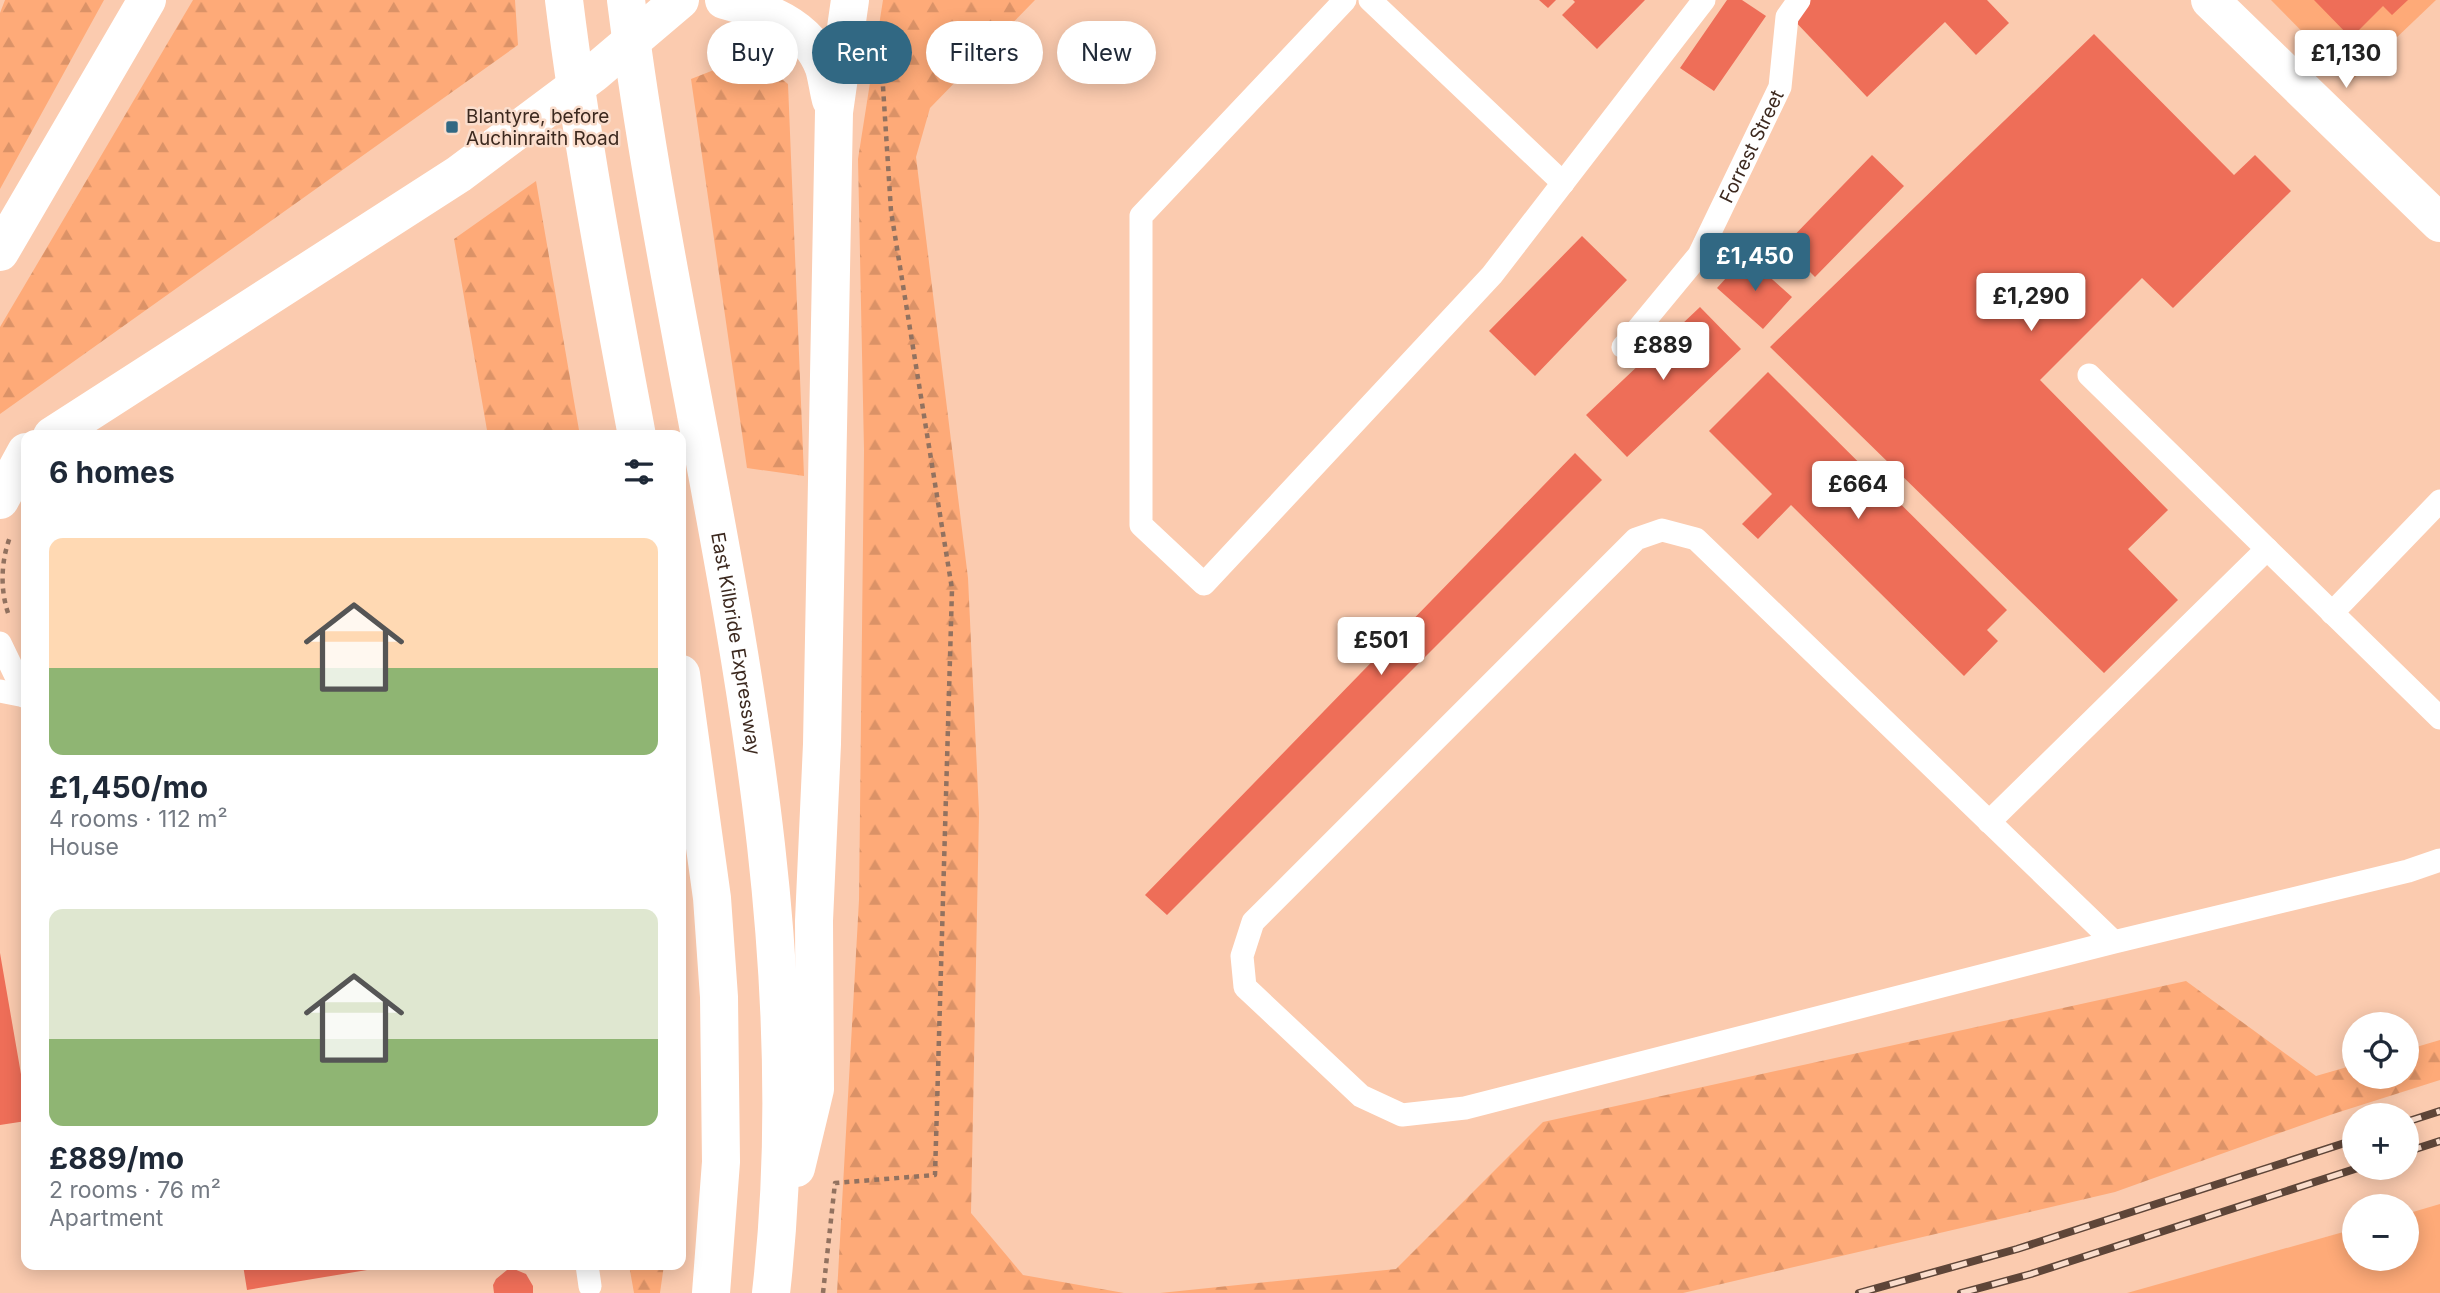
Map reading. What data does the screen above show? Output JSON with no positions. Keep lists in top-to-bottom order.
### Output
{
  "streets": {
    "main road": ["East Kilbride Expressway"],
    "lane": ["Forrest Street"]
  },
  "places": {
    "transit": ["Blantyre, before Auchinraith Road"]
  },
  "page": {
    "chip": [
      "Buy",
      "Rent",
      "Filters",
      "New"
    ],
    "price": [
      "£1,130",
      "£1,450",
      "£1,290",
      "£889",
      "£664",
      "£501"
    ],
    "heading": "6 homes",
    "list": [
      {
        "name": "£1,450/mo",
        "note": "4 rooms · 112 m² · House"
      },
      {
        "name": "£889/mo",
        "note": "2 rooms · 76 m² · Apartment"
      }
    ],
    "map_buttons": ["+", "−"]
  }
}
